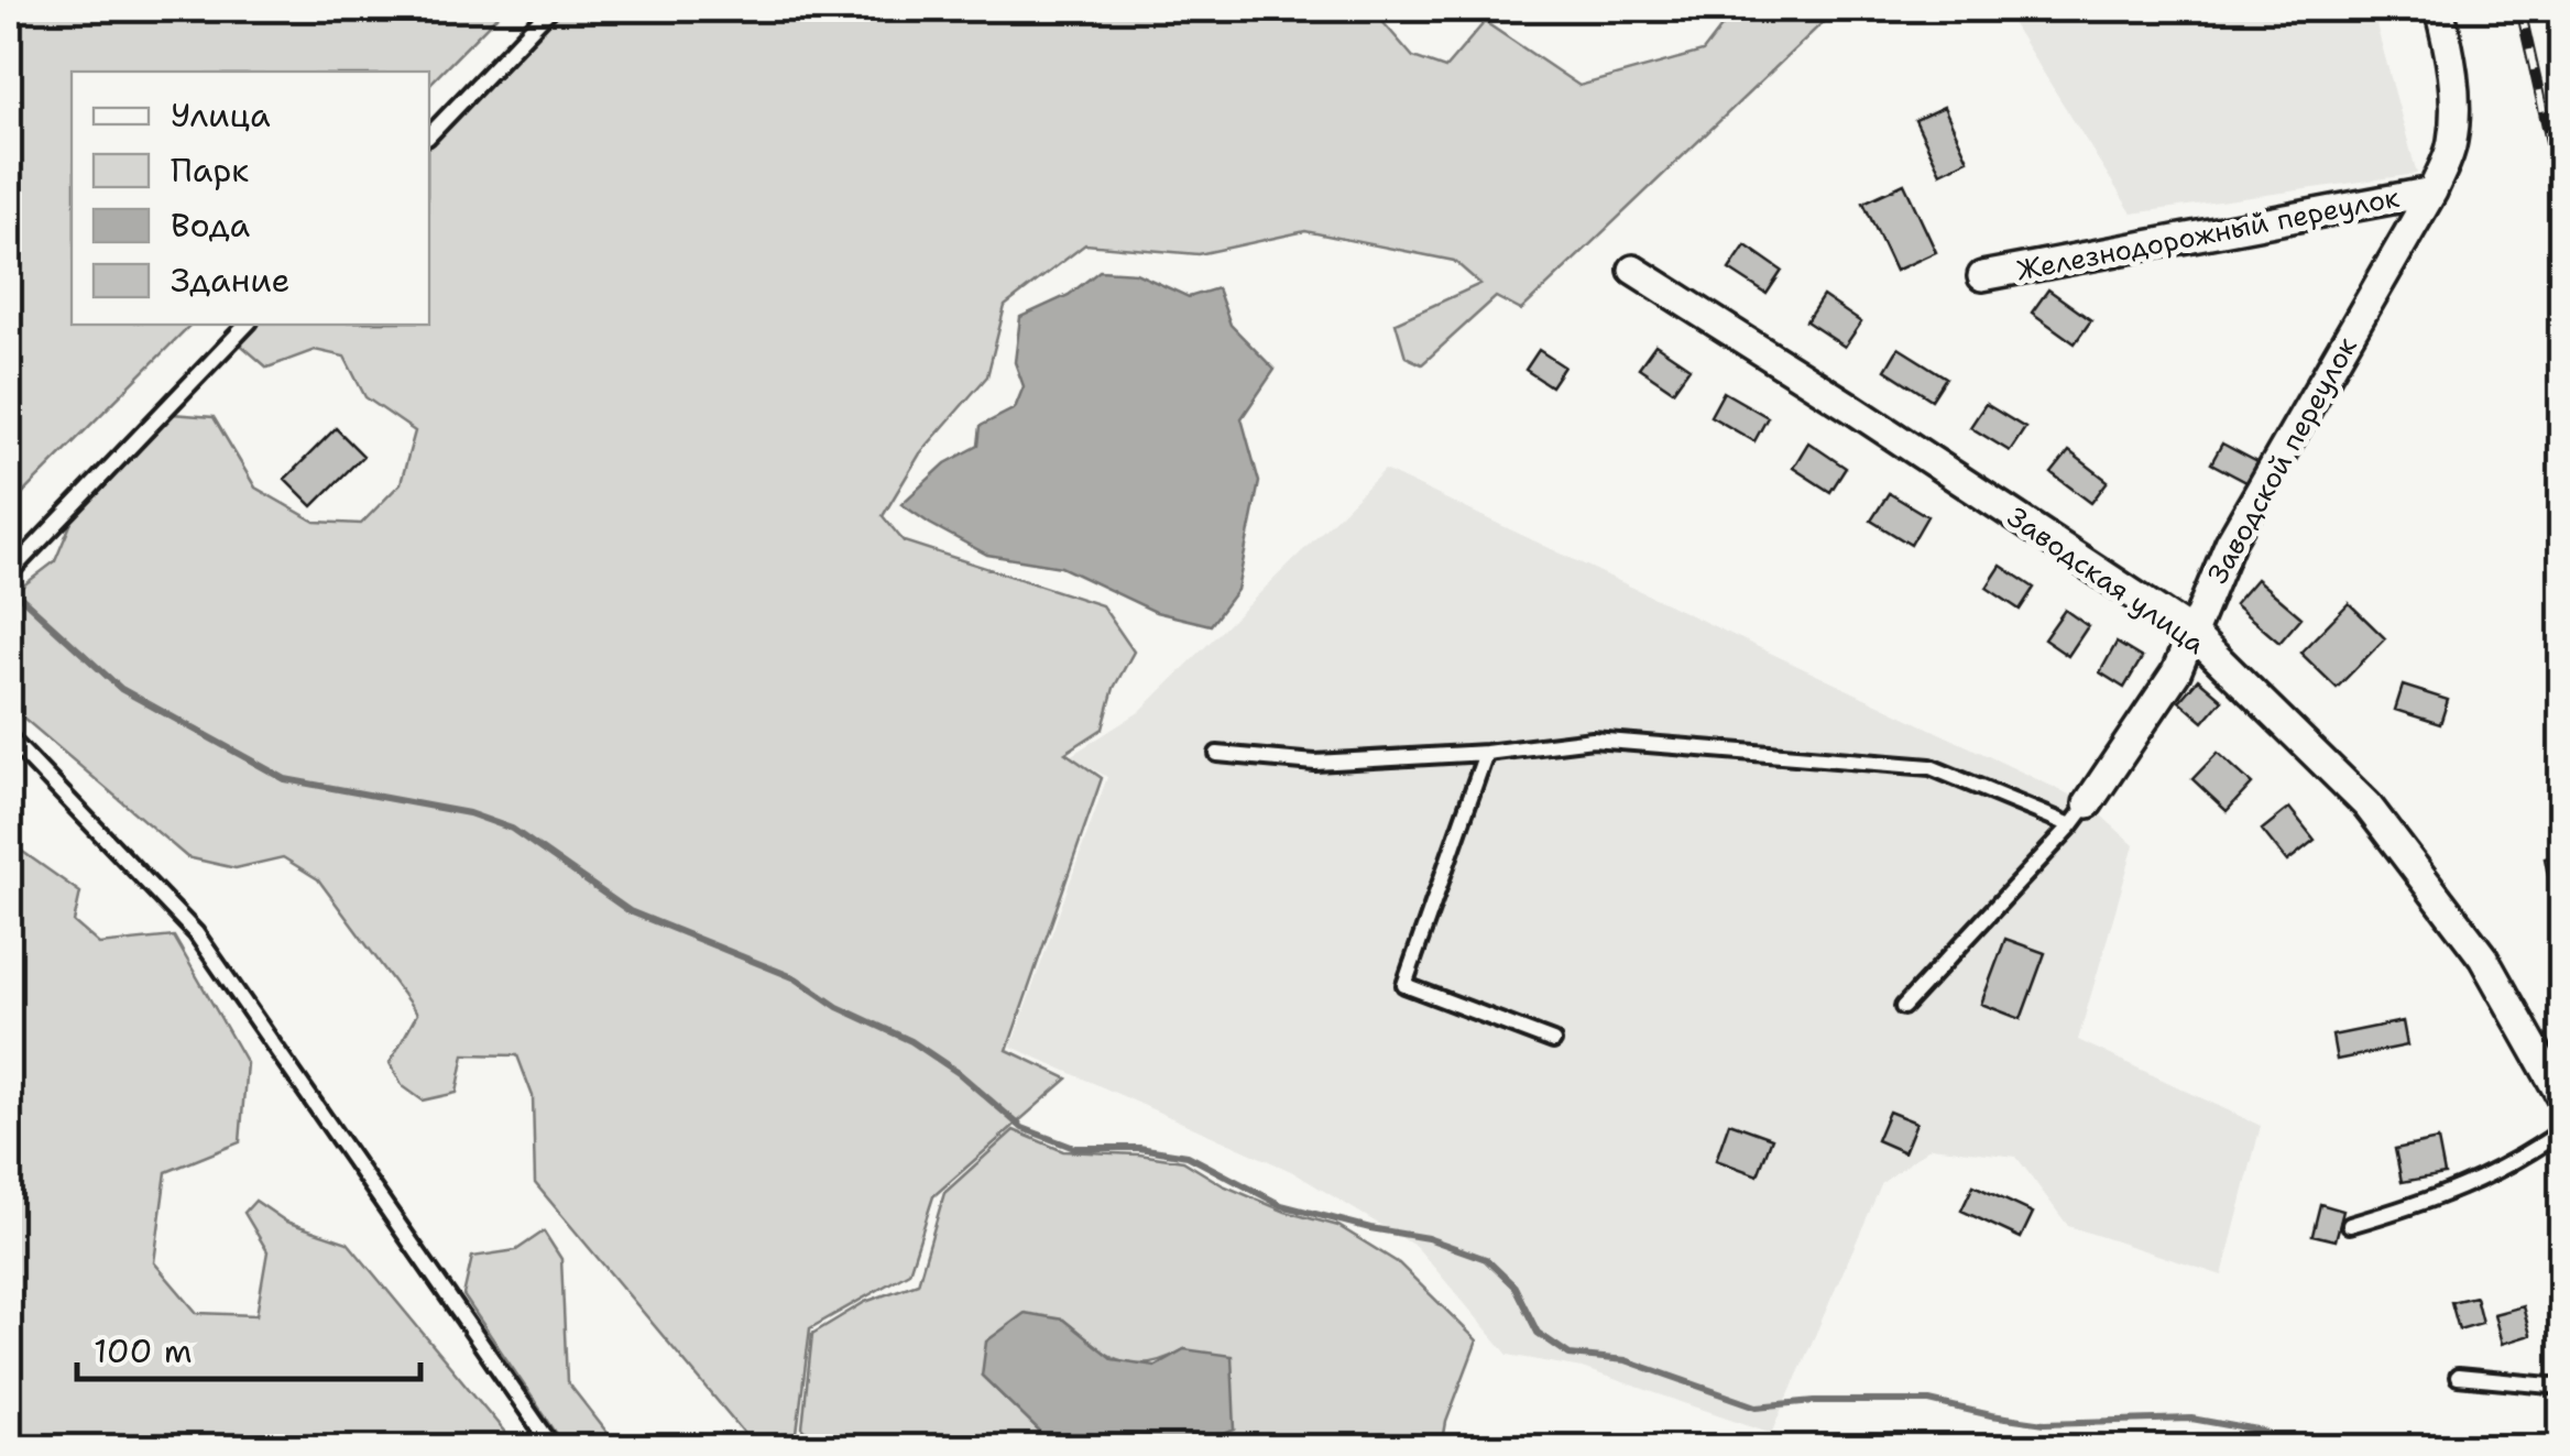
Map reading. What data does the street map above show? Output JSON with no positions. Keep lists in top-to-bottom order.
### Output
{
  "streets": {
    "street": ["Железнодорожный переулок", "Заводской переулок", "Заводская улица"]
  },
  "crossings": [
    ["Железнодорожный переулок", "Заводской переулок"],
    ["Заводской переулок", "Заводская улица"]
  ],
  "legend": [
    "Улица",
    "Парк",
    "Вода",
    "Здание"
  ],
  "scale_bar": "100 m"
}
